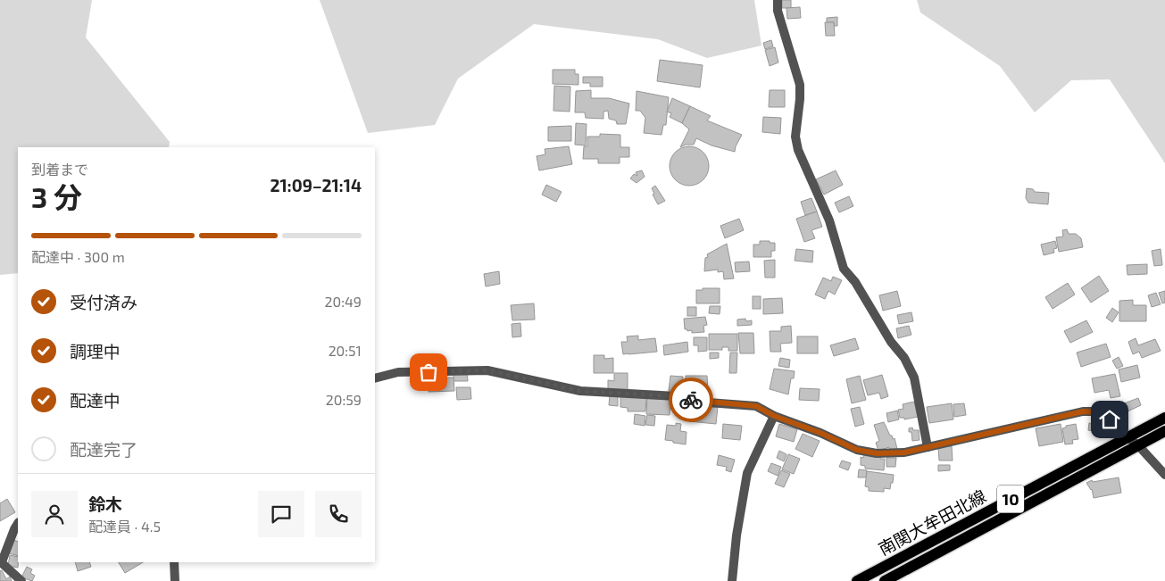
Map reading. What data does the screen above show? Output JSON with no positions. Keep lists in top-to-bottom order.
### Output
{
  "streets": {
    "main road": ["10", "南関大牟田北線"]
  },
  "page": {
    "heading": ["3 分", "到着まで", "21:09–21:14"],
    "panel": ["鈴木", "配達員 · 4.5"],
    "bar": "配達中 · 300 m",
    "list": [
      ["受付済み", "20:49"],
      ["調理中", "20:51"],
      ["配達中", "20:59"],
      "配達完了"
    ]
  }
}
